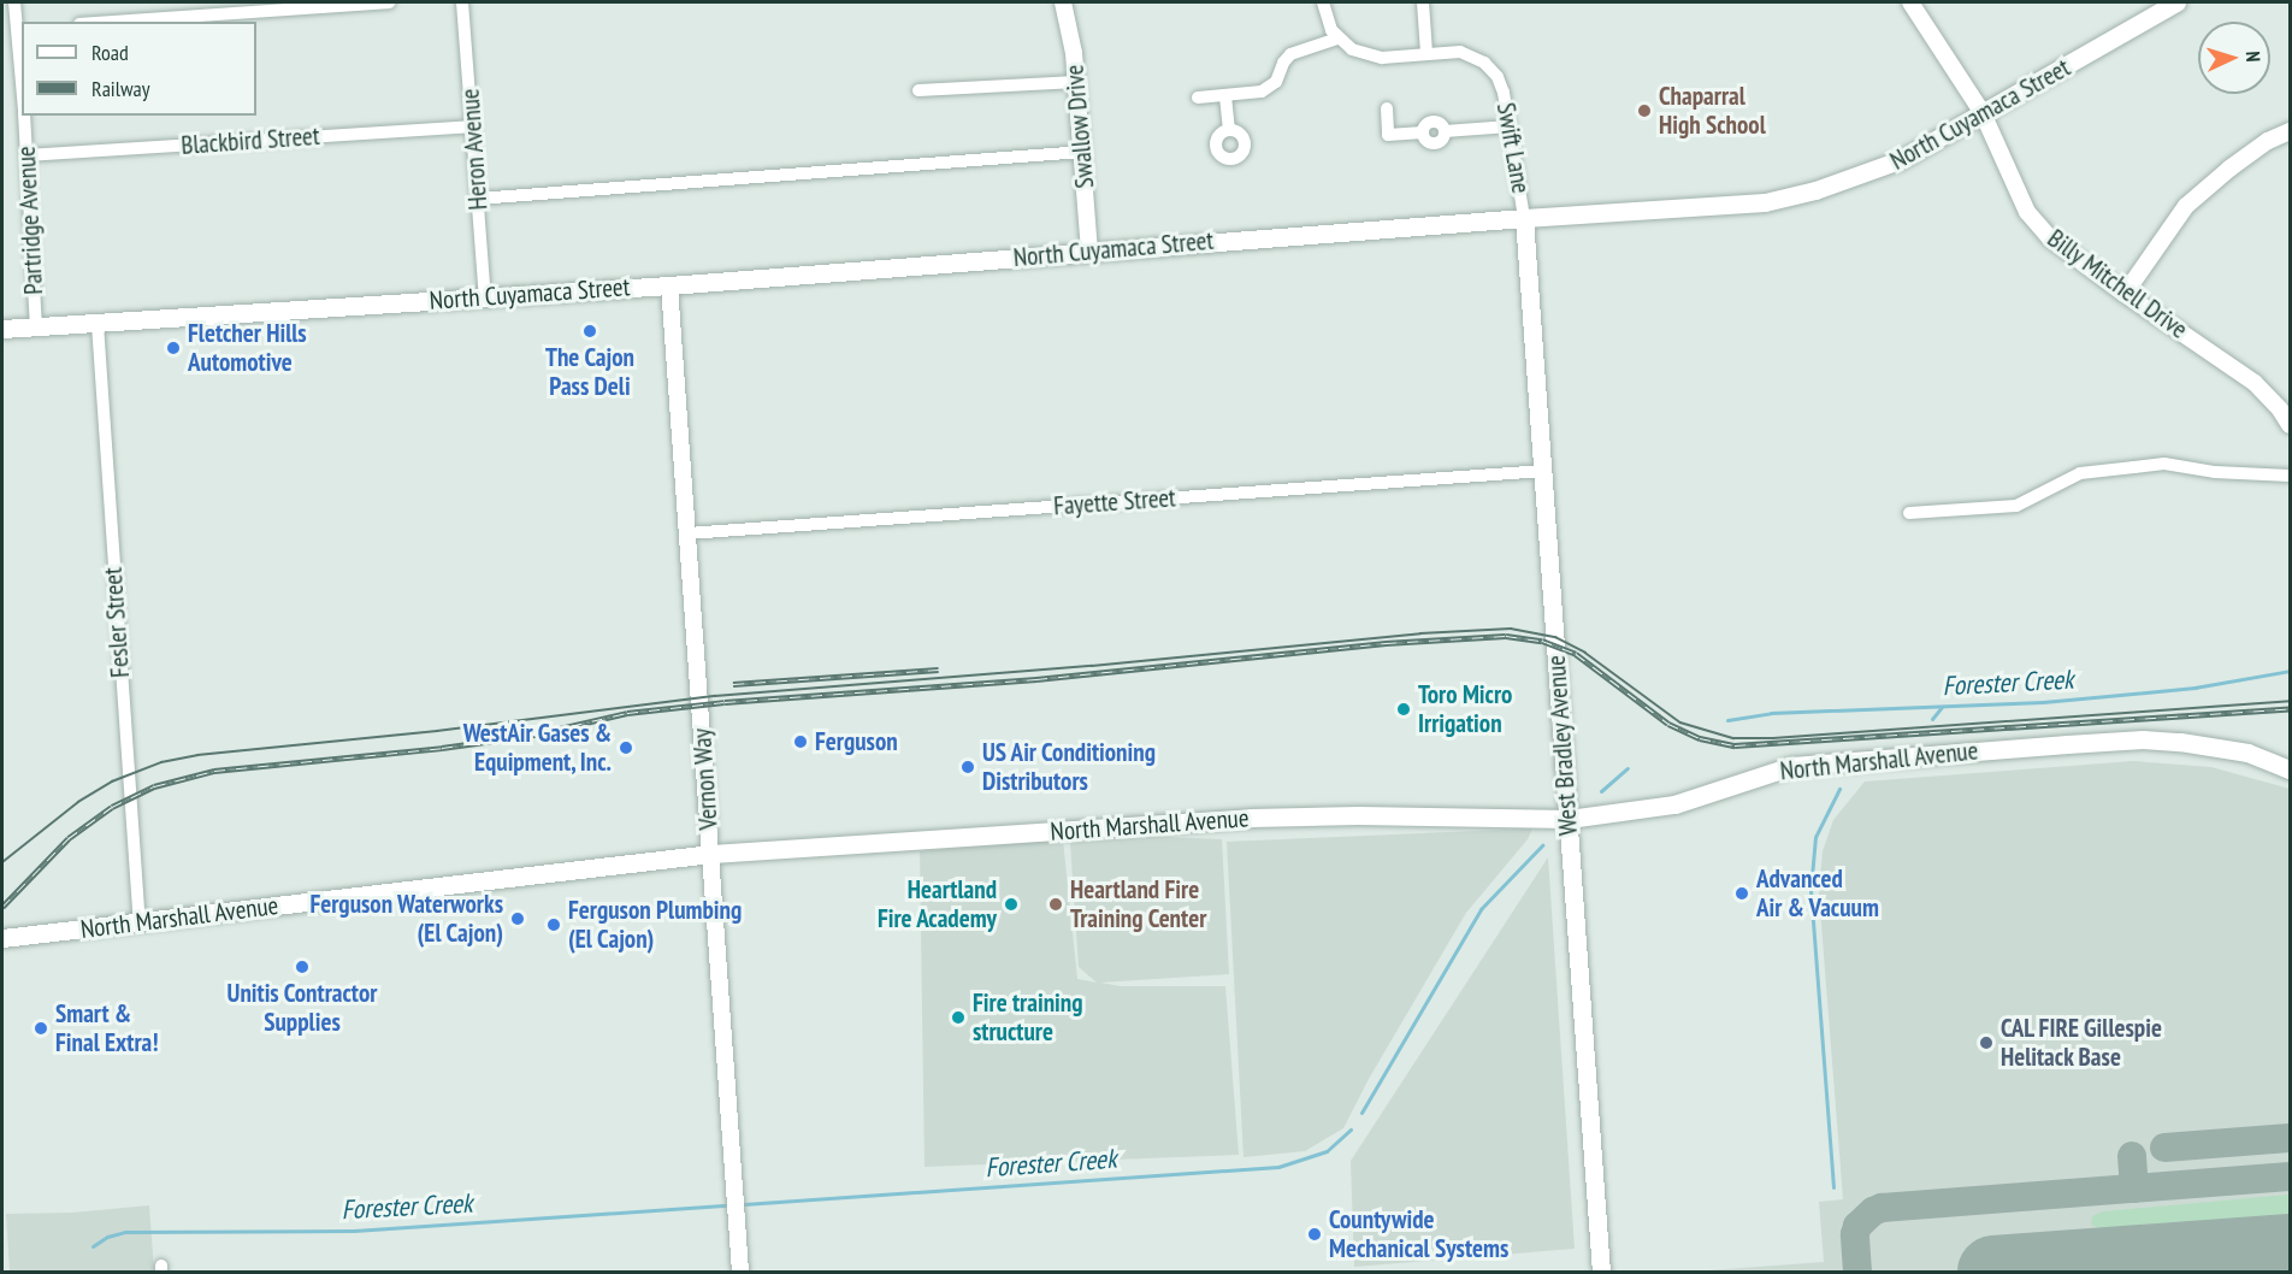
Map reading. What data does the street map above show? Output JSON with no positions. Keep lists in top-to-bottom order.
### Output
{
  "streets": {
    "main road": ["North Cuyamaca Street", "West Bradley Avenue", "North Marshall Avenue"],
    "street": [
      "Swallow Drive",
      "Blackbird Street",
      "Swift Lane",
      "Heron Avenue",
      "Partridge Avenue",
      "Billy Mitchell Drive",
      "Fayette Street",
      "Fesler Street",
      "Vernon Way"
    ]
  },
  "crossings": [
    ["North Cuyamaca Street", "Swallow Drive"],
    ["North Cuyamaca Street", "Swift Lane"],
    ["North Cuyamaca Street", "Heron Avenue"],
    ["North Cuyamaca Street", "Partridge Avenue"],
    ["North Cuyamaca Street", "Billy Mitchell Drive"],
    ["North Cuyamaca Street", "Fesler Street"],
    ["North Cuyamaca Street", "West Bradley Avenue"],
    ["North Cuyamaca Street", "Vernon Way"],
    ["Blackbird Street", "Heron Avenue"],
    ["Blackbird Street", "Partridge Avenue"],
    ["Swift Lane", "West Bradley Avenue"],
    ["Fayette Street", "West Bradley Avenue"],
    ["Fayette Street", "Vernon Way"],
    ["Fesler Street", "North Marshall Avenue"],
    ["West Bradley Avenue", "North Marshall Avenue"],
    ["North Marshall Avenue", "Vernon Way"]
  ],
  "water": ["Forester Creek"],
  "places": [
    "Chaparral High School",
    "The Cajon Pass Deli",
    "Fletcher Hills Automotive",
    "Toro Micro Irrigation",
    "Ferguson",
    "WestAir Gases & Equipment, Inc.",
    "US Air Conditioning Distributors",
    "Advanced Air & Vacuum",
    "Heartland Fire Academy",
    "Heartland Fire Training Center",
    "Ferguson Waterworks (El Cajon)",
    "Ferguson Plumbing (El Cajon)",
    "Unitis Contractor Supplies",
    "Fire training structure",
    "Smart & Final Extra!",
    "CAL FIRE Gillespie Helitack Base",
    "Countywide Mechanical Systems"
  ],
  "legend": ["Road", "Railway"],
  "north": "right"
}
